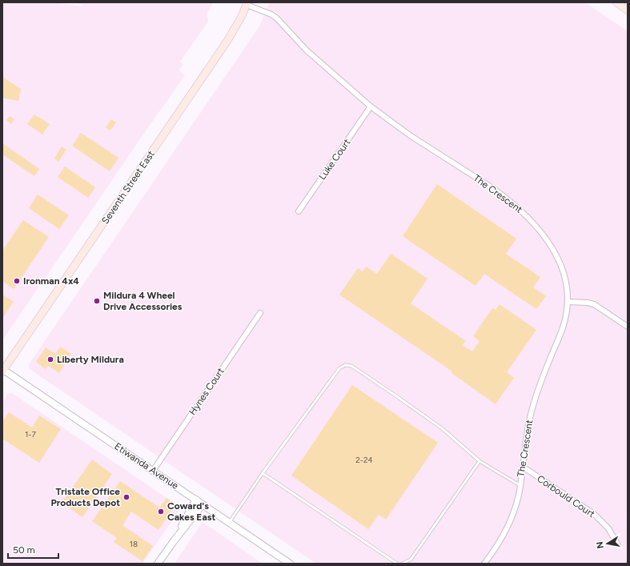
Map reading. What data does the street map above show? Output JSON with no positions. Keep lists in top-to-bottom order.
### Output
{
  "streets": {
    "main road": ["Seventh Street East"],
    "street": [
      "Luke Court",
      "The Crescent",
      "Hynes Court",
      "Etiwanda Avenue",
      "Corbould Court"
    ]
  },
  "crossings": [
    ["Luke Court", "The Crescent"],
    ["Seventh Street East", "The Crescent"],
    ["Seventh Street East", "Etiwanda Avenue"],
    ["The Crescent", "Corbould Court"],
    ["Hynes Court", "Etiwanda Avenue"]
  ],
  "places": [
    "Ironman 4x4",
    "Mildura 4 Wheel Drive Accessories",
    "Liberty Mildura",
    "Tristate Office Products Depot",
    "Coward's Cakes East"
  ],
  "house_numbers": ["1-7", "2-24", "18"],
  "scale_bar": "50 m",
  "north": "left"
}
